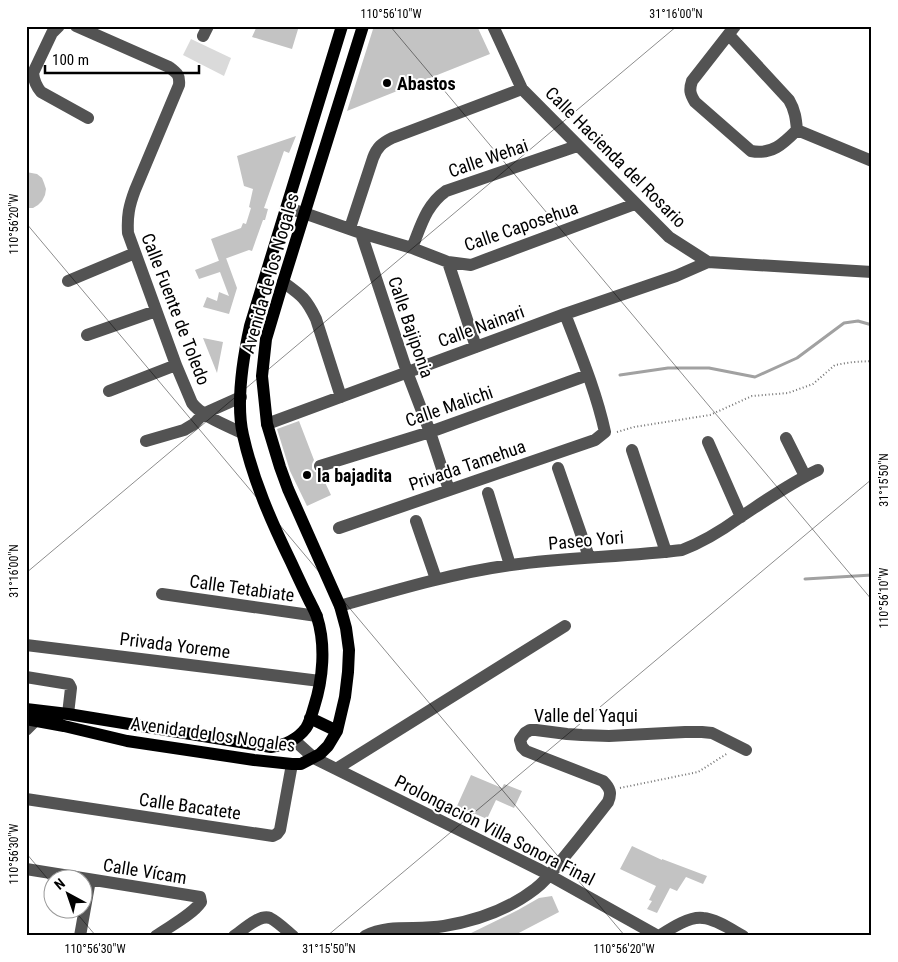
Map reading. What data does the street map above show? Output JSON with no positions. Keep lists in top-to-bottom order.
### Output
{
  "streets": {
    "main road": ["Avenida de los Nogales"],
    "street": [
      "Calle Hacienda del Rosario",
      "Calle Wehai",
      "Calle Caposehua",
      "Calle Fuente de Toledo",
      "Calle Nainari",
      "Calle Bajiponia",
      "Calle Malichi",
      "Privada Tamehua",
      "Paseo Yori",
      "Calle Tetabiate",
      "Privada Yoreme",
      "Valle del Yaqui",
      "Calle Bacatete",
      "Prolongación Villa Sonora Final",
      "Calle Vícam"
    ]
  },
  "crossings": [
    ["Calle Hacienda del Rosario", "Calle Wehai"],
    ["Calle Hacienda del Rosario", "Calle Caposehua"],
    ["Calle Hacienda del Rosario", "Calle Nainari"],
    ["Calle Wehai", "Calle Caposehua"],
    ["Calle Caposehua", "Avenida de los Nogales"],
    ["Calle Caposehua", "Calle Bajiponia"],
    ["Avenida de los Nogales", "Calle Fuente de Toledo"],
    ["Avenida de los Nogales", "Calle Nainari"],
    ["Avenida de los Nogales", "Paseo Yori"],
    ["Avenida de los Nogales", "Calle Tetabiate"],
    ["Avenida de los Nogales", "Privada Yoreme"],
    ["Avenida de los Nogales", "Calle Bacatete"],
    ["Avenida de los Nogales", "Prolongación Villa Sonora Final"],
    ["Calle Nainari", "Calle Bajiponia"],
    ["Calle Bajiponia", "Calle Malichi"],
    ["Calle Bajiponia", "Privada Tamehua"]
  ],
  "places": ["Abastos", "la bajadita"],
  "scale_bar": "100 m",
  "north": "top left",
  "coordinates": [
    "110°56'10\"W",
    "31°16'00\"N",
    "110°56'20\"W",
    "31°15'50\"N",
    "110°56'30\"W"
  ]
}
